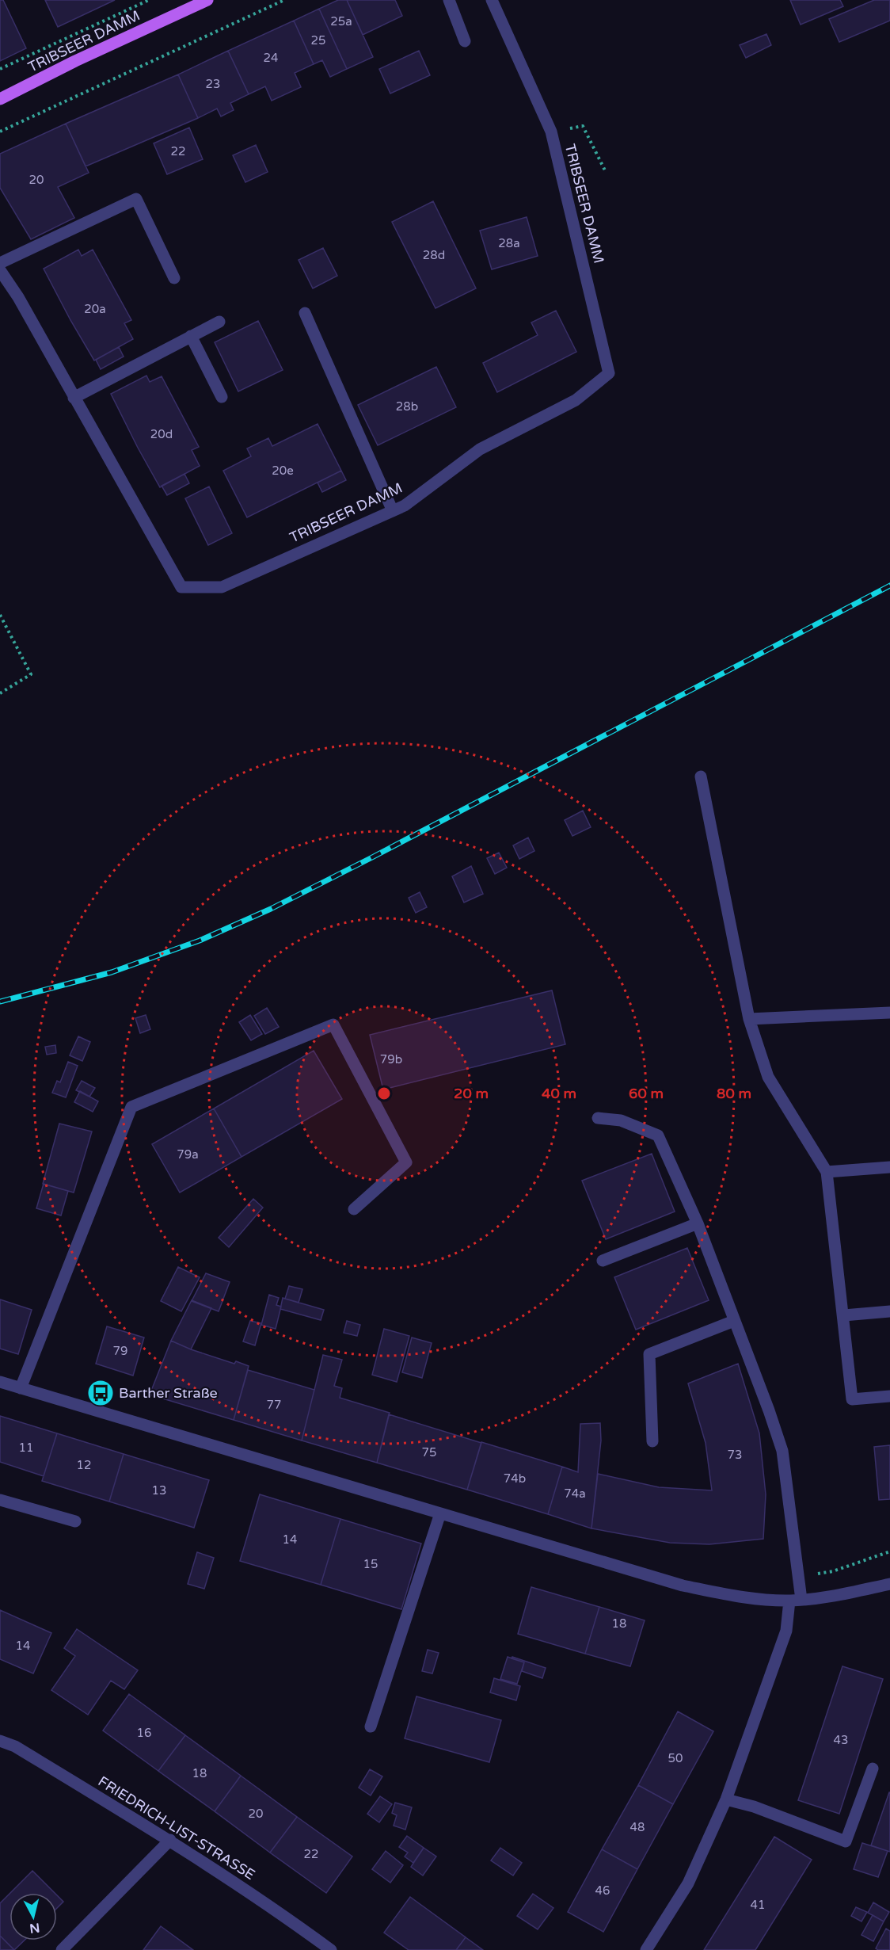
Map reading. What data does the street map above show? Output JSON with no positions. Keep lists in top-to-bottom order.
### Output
{
  "streets": {
    "main road": ["TRIBSEER DAMM"],
    "street": ["FRIEDRICH-LIST-STRASSE"]
  },
  "places": {
    "bus stop": ["Barther Straße"]
  },
  "house_numbers": [
    "25a",
    "25",
    "24",
    "23",
    "22",
    "20",
    "28a",
    "28d",
    "20a",
    "28b",
    "20d",
    "20e",
    "79b",
    "79a",
    "79",
    "77",
    "11",
    "75",
    "73",
    "12",
    "74b",
    "13",
    "74a",
    "14",
    "15",
    "18",
    "14",
    "16",
    "43",
    "50",
    "18",
    "20",
    "48",
    "22",
    "46",
    "41"
  ],
  "north": "bottom",
  "rings": [
    "20 m",
    "40 m",
    "60 m",
    "80 m"
  ]
}
